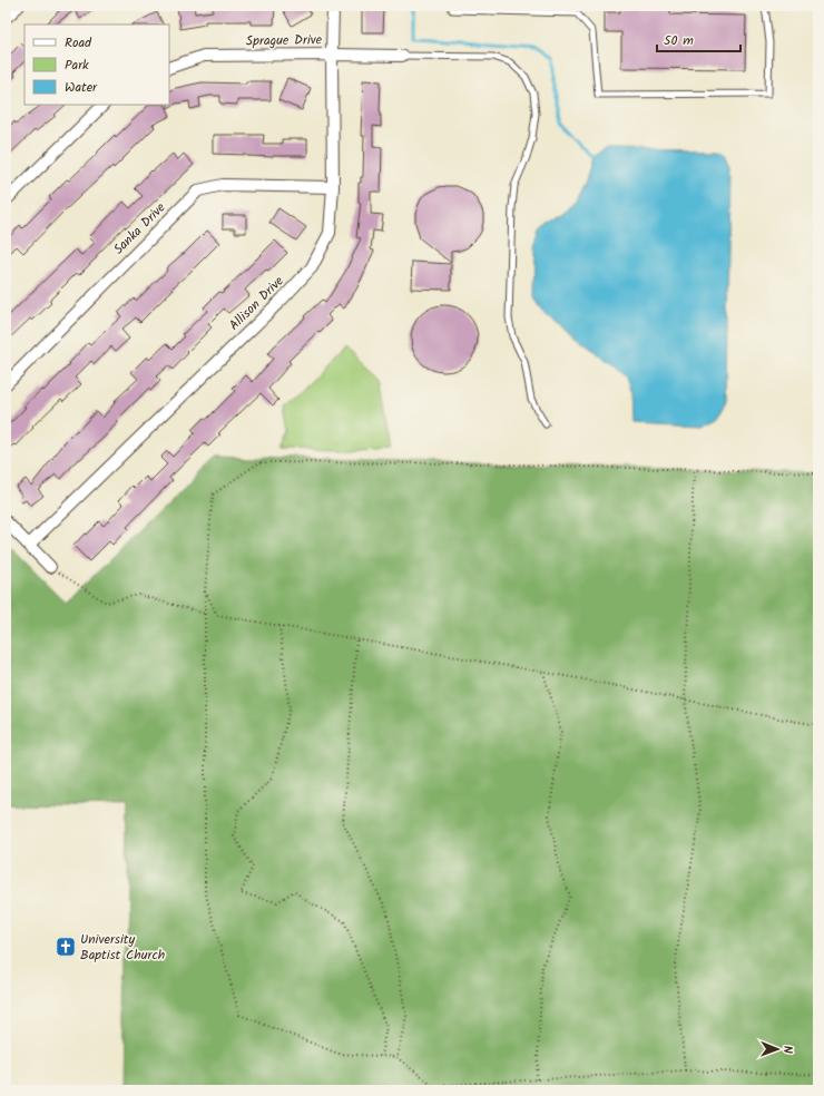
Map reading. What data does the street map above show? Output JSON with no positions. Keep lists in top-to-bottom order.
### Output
{
  "streets": {
    "street": ["Sprague Drive", "Sanka Drive", "Allison Drive"]
  },
  "crossings": [
    ["Sprague Drive", "Allison Drive"],
    ["Sanka Drive", "Allison Drive"]
  ],
  "places": {
    "church": ["University Baptist Church"]
  },
  "legend": ["Road", "Park", "Water"],
  "scale_bar": "50 m",
  "north": "right"
}
